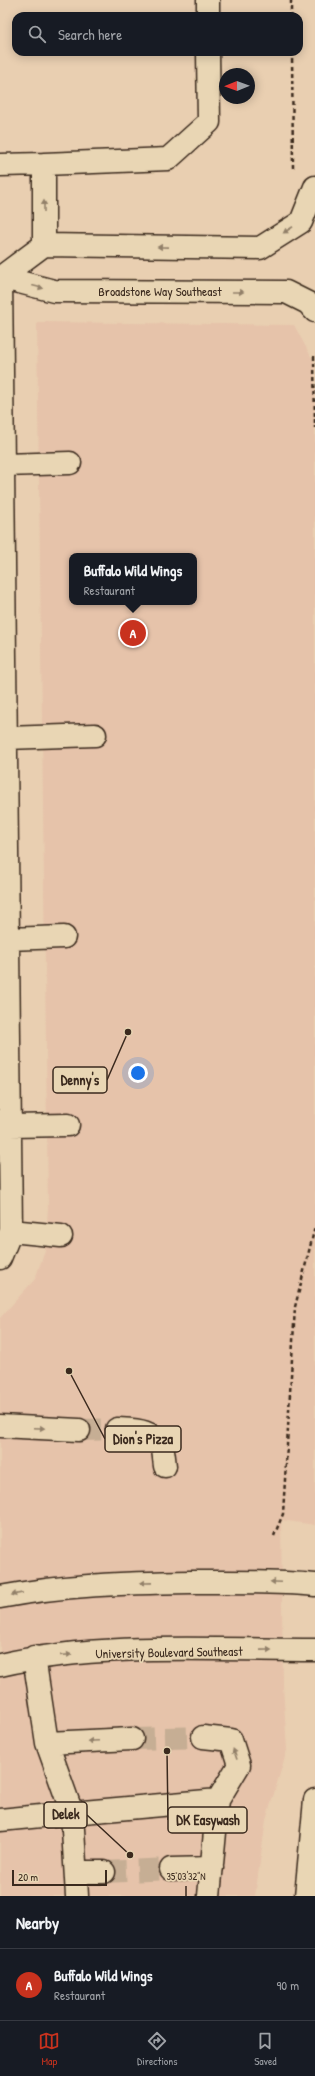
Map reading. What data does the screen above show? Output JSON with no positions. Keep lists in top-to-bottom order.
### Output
{
  "streets": {
    "street": ["Broadstone Way Southeast", "University Boulevard Southeast"]
  },
  "one_way": ["Broadstone Way Southeast"],
  "places": [
    "Denny's",
    "Dion's Pizza",
    "DK Easywash",
    "Delek"
  ],
  "scale_bar": "20 m",
  "north": "left",
  "page": {
    "search": "Search here",
    "popup": ["Buffalo Wild Wings", "Restaurant"],
    "pins": "A",
    "scale": "20 m",
    "heading": "Nearby",
    "list": [
      {
        "mark": "A",
        "name": "Buffalo Wild Wings",
        "note": "Restaurant",
        "value": "90 m"
      }
    ],
    "nav": ["Map", "Directions", "Saved"]
  },
  "coordinates": ["35°03'32\"N"]
}
